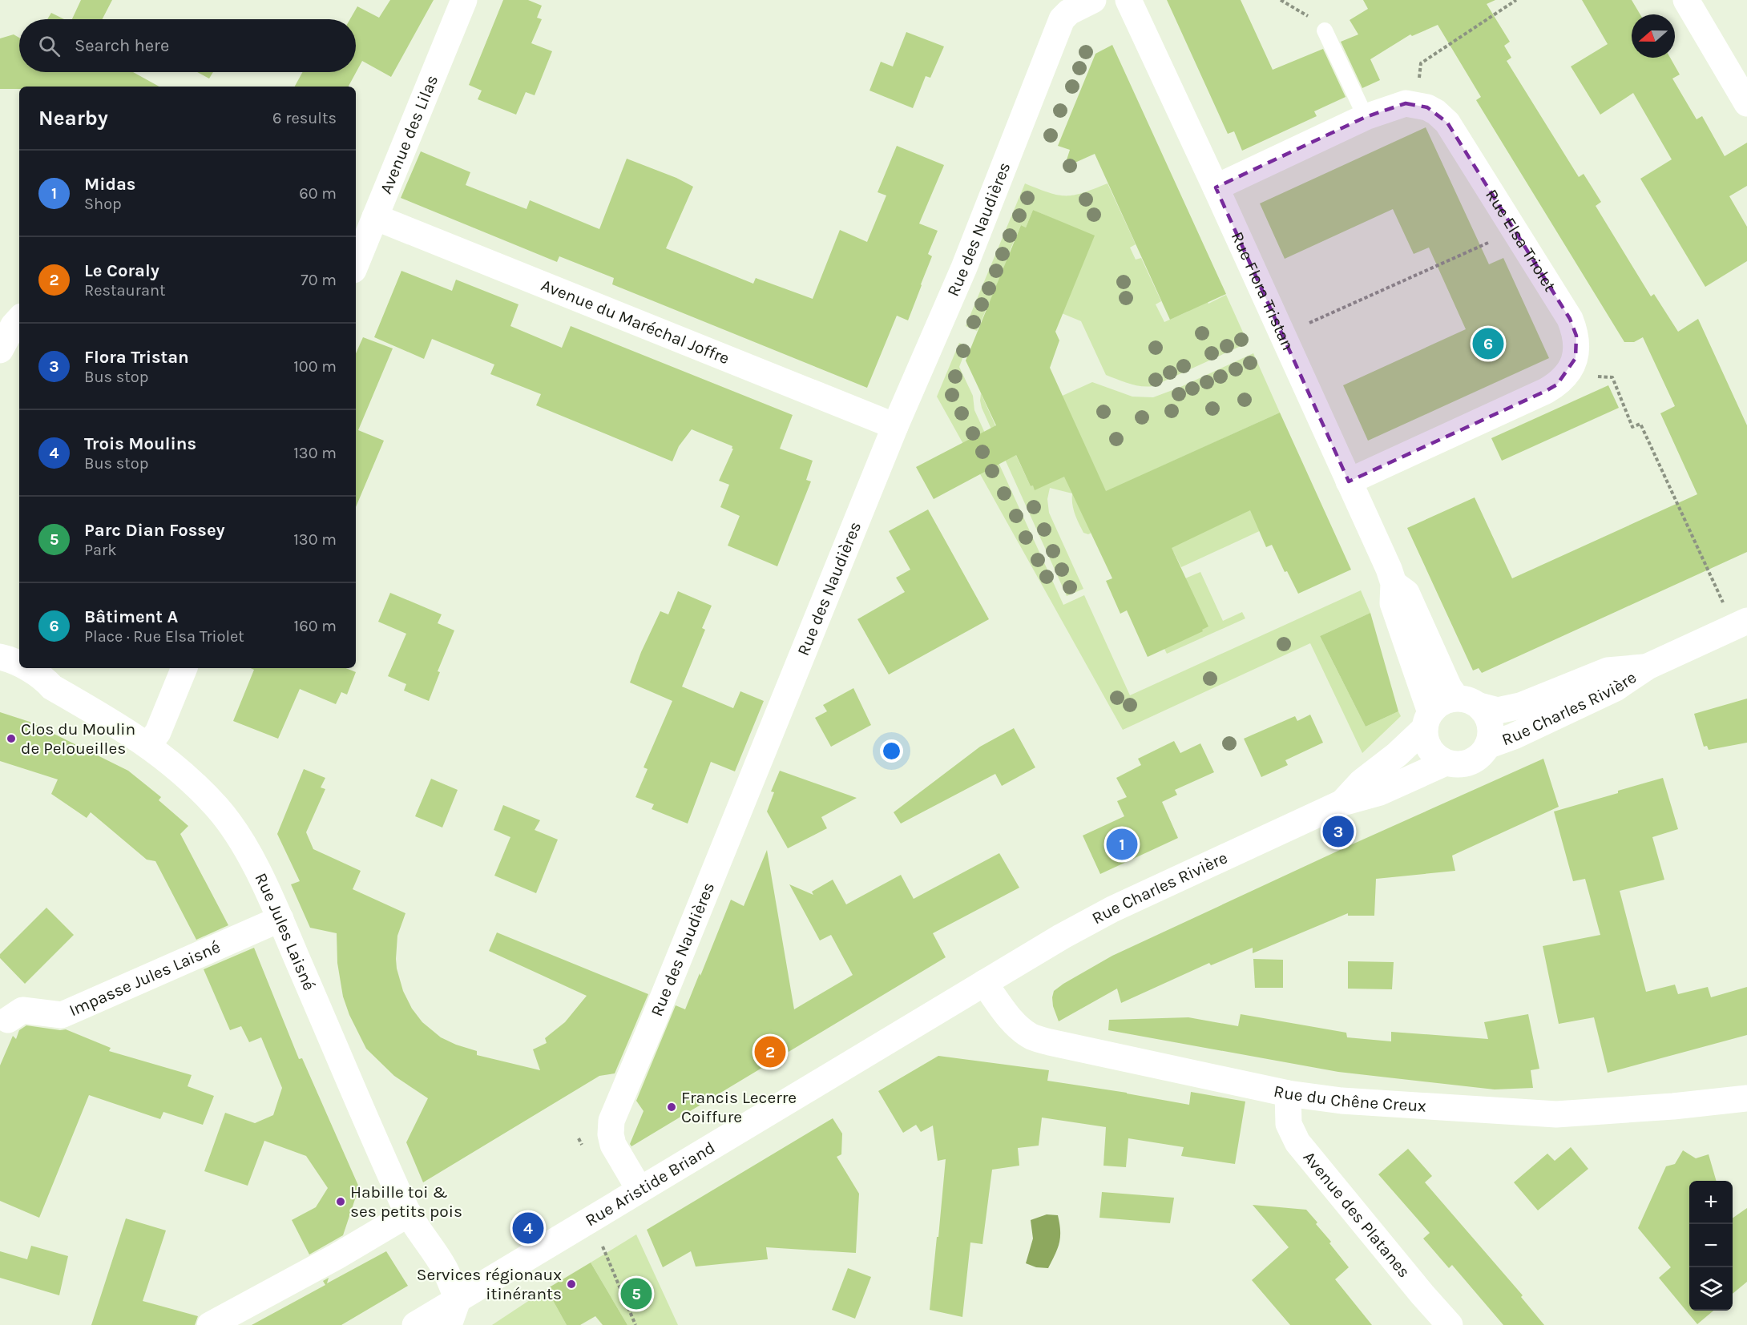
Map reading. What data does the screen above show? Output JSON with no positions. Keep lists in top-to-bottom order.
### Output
{
  "streets": {
    "street": [
      "Avenue des Lilas",
      "Rue des Naudières",
      "Rue Elsa Triolet",
      "Rue Flora Tristan",
      "Avenue du Maréchal Joffre",
      "Rue Charles Rivière",
      "Rue Jules Laisné",
      "Impasse Jules Laisné",
      "Rue du Chêne Creux",
      "Rue Aristide Briand",
      "Avenue des Platanes"
    ]
  },
  "crossings": [
    ["Avenue des Lilas", "Avenue du Maréchal Joffre"],
    ["Rue des Naudières", "Avenue du Maréchal Joffre"],
    ["Rue des Naudières", "Rue Aristide Briand"],
    ["Rue Elsa Triolet", "Rue Flora Tristan"],
    ["Rue Flora Tristan", "Rue Charles Rivière"],
    ["Rue Charles Rivière", "Rue du Chêne Creux"],
    ["Rue Charles Rivière", "Rue Aristide Briand"],
    ["Rue Jules Laisné", "Impasse Jules Laisné"],
    ["Rue Jules Laisné", "Rue Aristide Briand"],
    ["Rue du Chêne Creux", "Rue Aristide Briand"],
    ["Rue du Chêne Creux", "Avenue des Platanes"]
  ],
  "places": [
    "Clos du Moulin de Peloueilles",
    "Francis Lecerre Coiffure",
    "Habille toi & ses petits pois",
    "Services régionaux itinérants"
  ],
  "north": "left",
  "page": {
    "search": "Search here",
    "heading": ["Nearby", "6 results"],
    "list": [
      {
        "mark": "1",
        "name": "Midas",
        "note": "Shop",
        "value": "60 m"
      },
      {
        "mark": "2",
        "name": "Le Coraly",
        "note": "Restaurant",
        "value": "70 m"
      },
      {
        "mark": "3",
        "name": "Flora Tristan",
        "note": "Bus stop",
        "value": "100 m"
      },
      {
        "mark": "4",
        "name": "Trois Moulins",
        "note": "Bus stop",
        "value": "130 m"
      },
      {
        "mark": "5",
        "name": "Parc Dian Fossey",
        "note": "Park",
        "value": "130 m"
      },
      {
        "mark": "6",
        "name": "Bâtiment A",
        "note": "Place · Rue Elsa Triolet",
        "value": "160 m"
      }
    ],
    "pins": [
      "6",
      "3",
      "1",
      "2",
      "4",
      "5"
    ],
    "map_buttons": ["+", "−"]
  }
}
